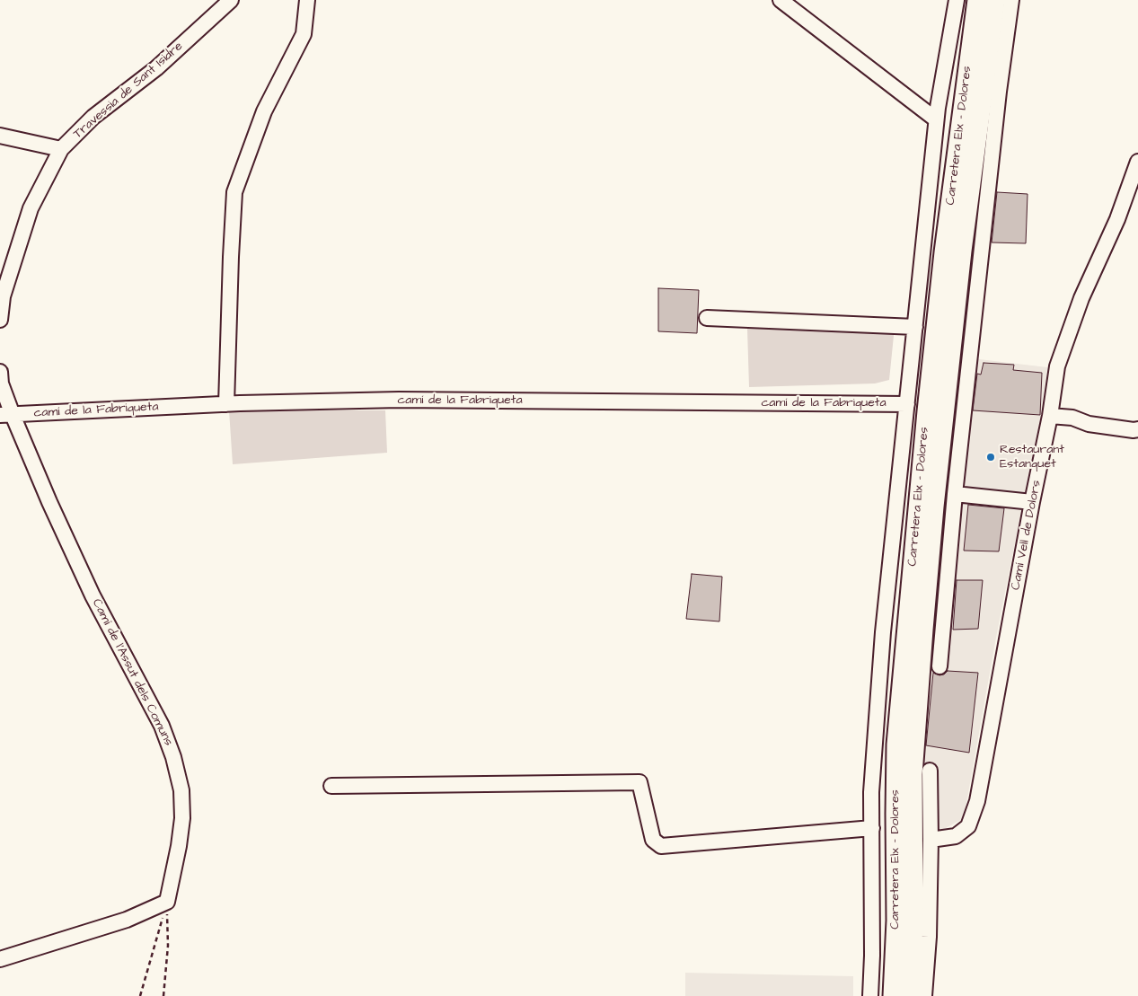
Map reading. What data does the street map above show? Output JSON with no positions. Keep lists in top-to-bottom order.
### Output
{
  "streets": {
    "main road": ["Carretera Elx - Dolores"],
    "street": [
      "Travessia de Sant Isidre",
      "camí de la Fabriqueta",
      "Camí Vell de Dolors",
      "Camí de l'Assut dels Comuns"
    ]
  },
  "crossings": [
    ["camí de la Fabriqueta", "Camí de l'Assut dels Comuns"]
  ],
  "places": ["Restaurant Estanquet"]
}
